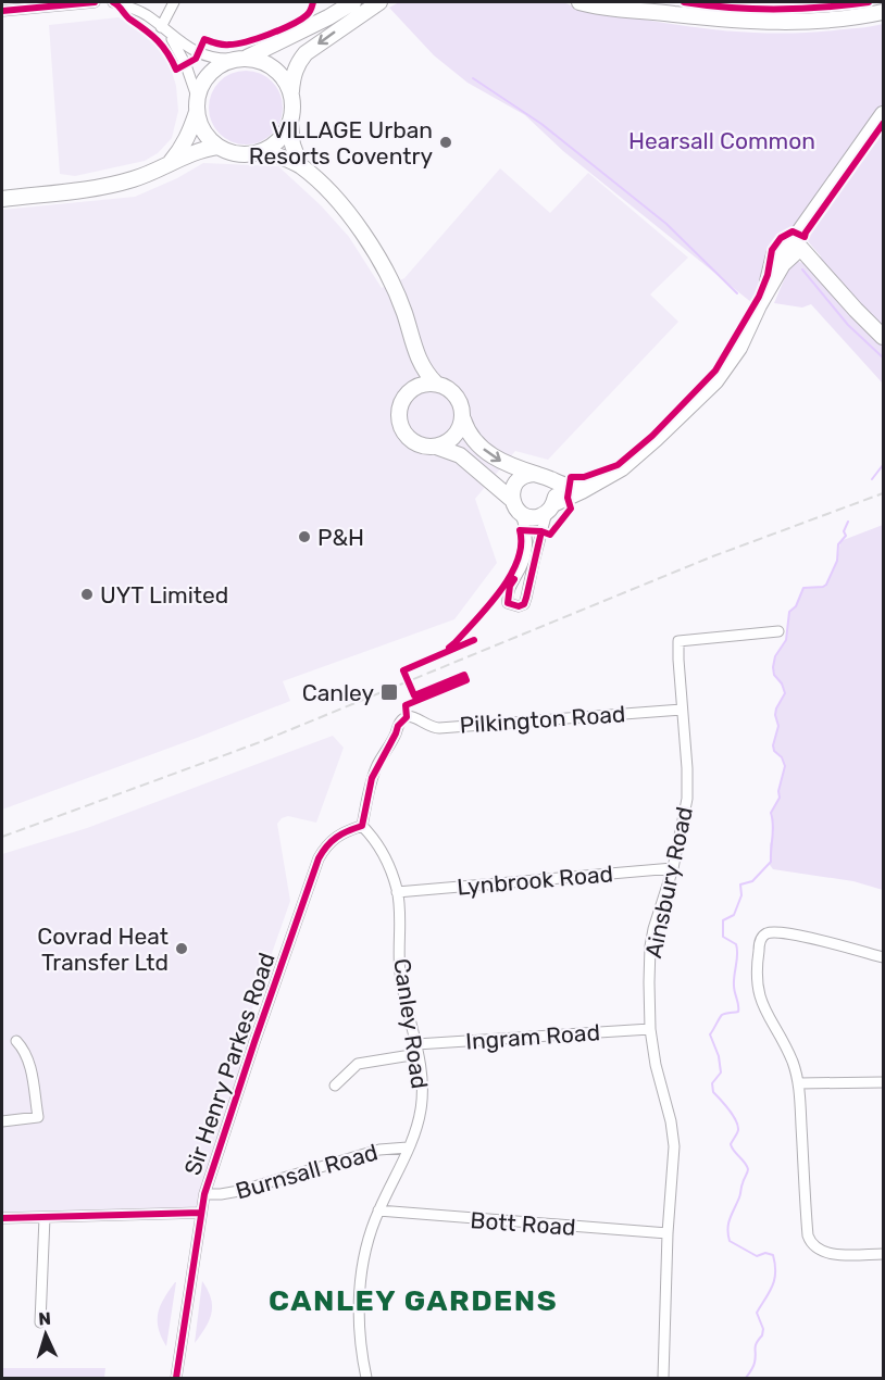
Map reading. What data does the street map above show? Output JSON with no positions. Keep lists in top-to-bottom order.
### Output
{
  "streets": {
    "street": [
      "Pilkington Road",
      "Lynbrook Road",
      "Ainsbury Road",
      "Canley Road",
      "Ingram Road",
      "Sir Henry Parkes Road",
      "Burnsall Road",
      "Bott Road"
    ]
  },
  "crossings": [
    ["Pilkington Road", "Ainsbury Road"],
    ["Pilkington Road", "Canley Road"],
    ["Pilkington Road", "Sir Henry Parkes Road"],
    ["Lynbrook Road", "Ainsbury Road"],
    ["Lynbrook Road", "Canley Road"],
    ["Ainsbury Road", "Ingram Road"],
    ["Ainsbury Road", "Bott Road"],
    ["Canley Road", "Ingram Road"],
    ["Canley Road", "Sir Henry Parkes Road"],
    ["Canley Road", "Burnsall Road"],
    ["Canley Road", "Bott Road"],
    ["Sir Henry Parkes Road", "Burnsall Road"]
  ],
  "districts": ["CANLEY GARDENS"],
  "parks": ["Hearsall Common"],
  "places": {
    "other": [
      "VILLAGE Urban Resorts Coventry",
      "P&H",
      "UYT Limited",
      "Covrad Heat Transfer Ltd"
    ],
    "transit": ["Canley"]
  },
  "north": "top"
}
